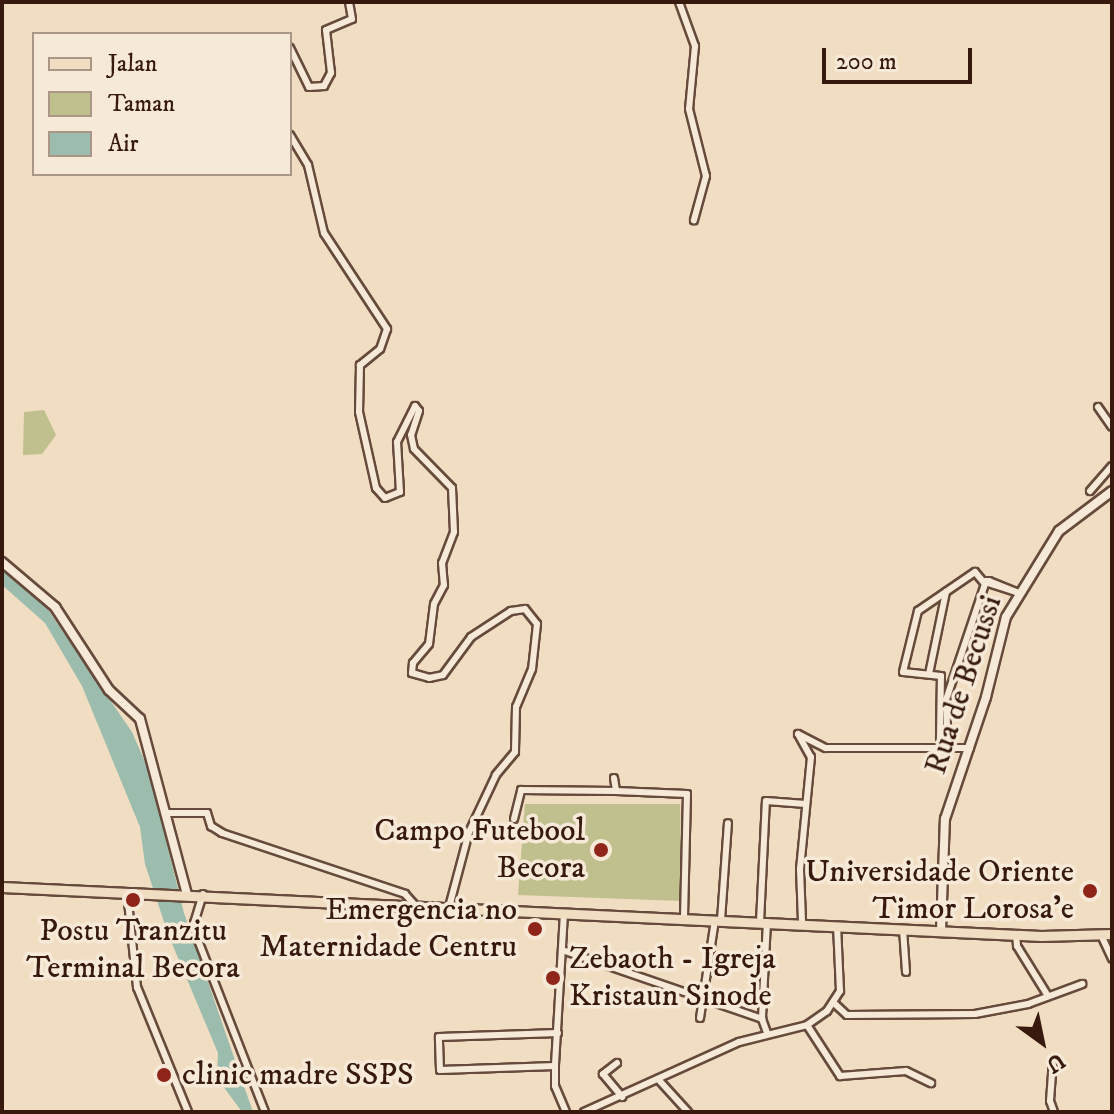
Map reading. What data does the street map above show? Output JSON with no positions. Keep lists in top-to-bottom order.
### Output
{
  "streets": {
    "street": ["Rua de Becussi"]
  },
  "places": [
    "Campo Futebool Becora",
    "Universidade Oriente Timor Lorosa'e",
    "Postu Tranzitu Terminal Becora",
    "Emergencia no Maternidade Centru",
    "Zebaoth - Igreja Kristaun Sinode",
    "clinic madre SSPS"
  ],
  "legend": ["Jalan", "Taman", "Air"],
  "scale_bar": "200 m",
  "north": "bottom right"
}
